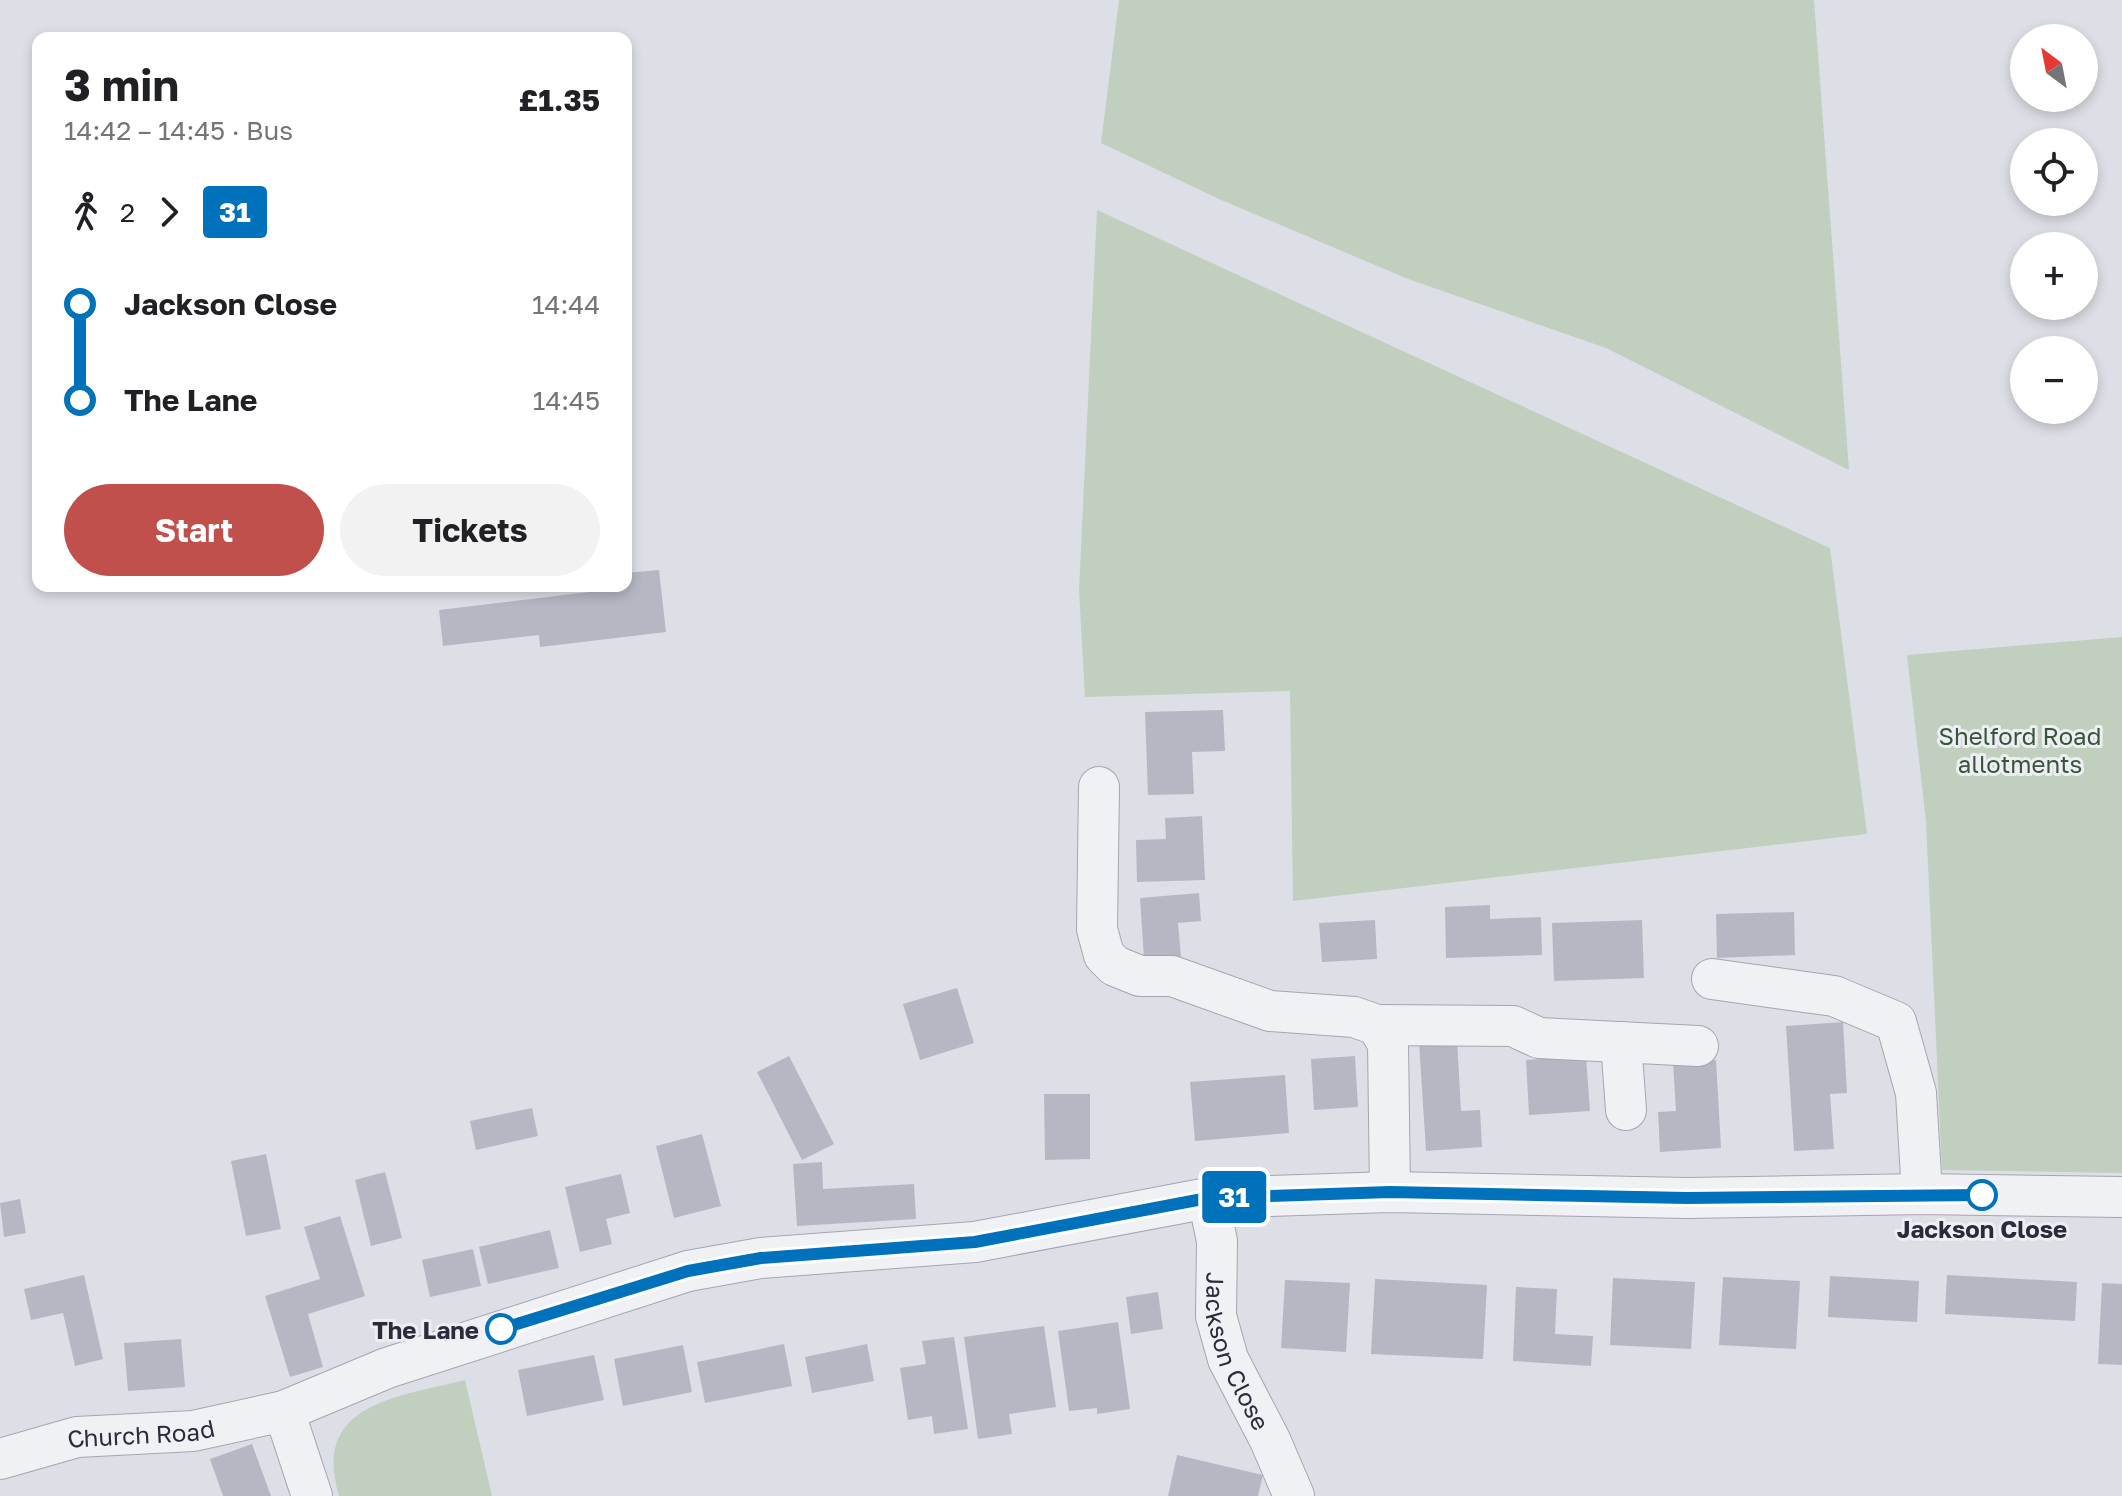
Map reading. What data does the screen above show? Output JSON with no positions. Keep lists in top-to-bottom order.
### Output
{
  "streets": {
    "street": ["Jackson Close", "Church Road"]
  },
  "crossings": [
    ["Jackson Close", "Church Road"]
  ],
  "parks": ["Shelford Road allotments"],
  "places": ["Jackson Close", "The Lane"],
  "lines": ["bus line 31"],
  "north": "top left",
  "page": {
    "on_map": "31",
    "map_buttons": ["+", "−"],
    "heading": ["3 min", "14:42 – 14:45 · Bus", "£1.35"],
    "legs": ["2", "31"],
    "list": [
      {
        "name": "Jackson Close",
        "value": "14:44"
      },
      {
        "name": "The Lane",
        "value": "14:45"
      }
    ],
    "buttons": ["Start", "Tickets"]
  }
}
